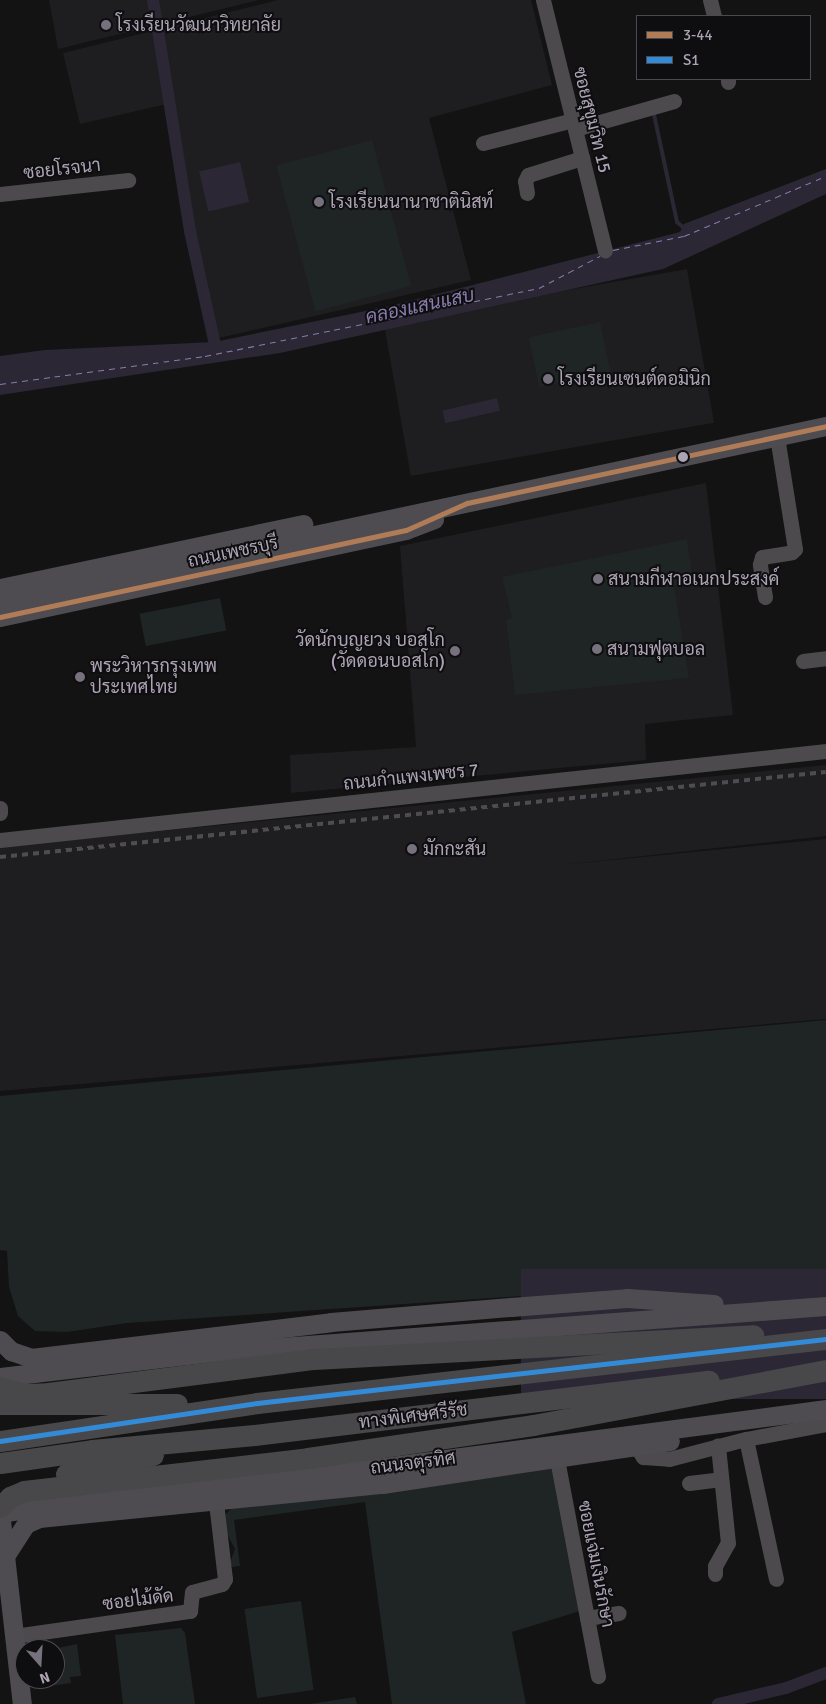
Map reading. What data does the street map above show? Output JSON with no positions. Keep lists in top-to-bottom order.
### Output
{
  "streets": {
    "highway": ["ทางพิเศษศรีรัช"],
    "main road": ["ถนนเพชรบุรี", "ถนนจตุรทิศ"],
    "street": [
      "ซอยสุขุมวิท 15",
      "ซอยโรจนา",
      "ถนนกำแพงเพชร 7",
      "ซอยแจ่มเงินรักษา",
      "ซอยไม้ดัด"
    ]
  },
  "water": ["คลองแสนแสบ"],
  "places": [
    "โรงเรียนวัฒนาวิทยาลัย",
    "โรงเรียนนานาชาตินิสท์",
    "โรงเรียนเซนต์ดอมินิก",
    "สนามกีฬาอเนกประสงค์",
    "สนามฟุตบอล",
    "วัดนักบุญยวง บอสโก (วัดดอนบอสโก)",
    "พระวิหารกรุงเทพ ประเทศไทย",
    "มักกะสัน"
  ],
  "lines": ["transit line 3-44", "transit line S1"],
  "legend": ["3-44", "S1"],
  "north": "bottom"
}
